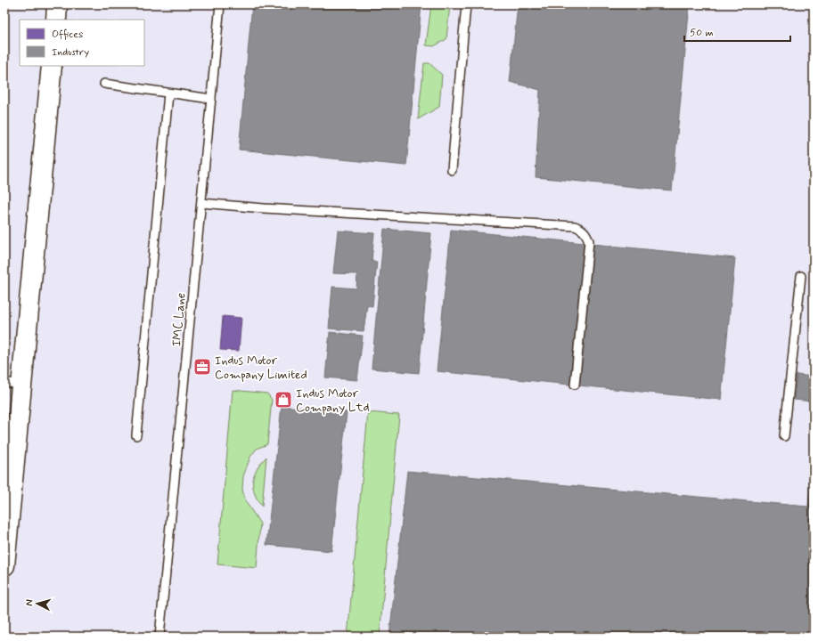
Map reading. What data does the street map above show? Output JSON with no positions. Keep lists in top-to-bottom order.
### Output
{
  "streets": {
    "lane": ["IMC Lane"]
  },
  "places": {
    "office": ["Indus Motor Company Limited"],
    "shop": ["Indus Motor Company Ltd"]
  },
  "legend": ["Offices", "Industry"],
  "scale_bar": "50 m",
  "north": "left"
}
